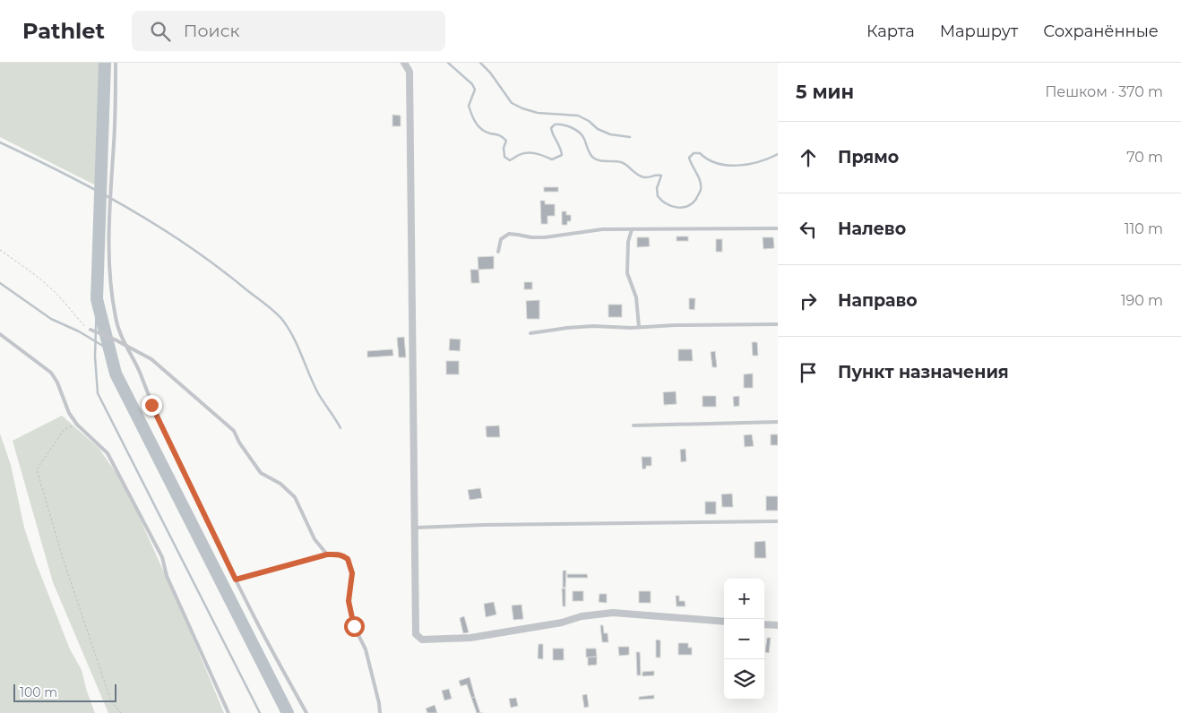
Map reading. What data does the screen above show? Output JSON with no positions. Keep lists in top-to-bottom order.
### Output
{
  "scale_bar": "100 m",
  "page": {
    "header": "Pathlet",
    "search": "Поиск",
    "nav": ["Карта", "Маршрут", "Сохранённые"],
    "heading": ["5 мин", "Пешком · 370 m"],
    "list": [
      ["Прямо", "70 m"],
      ["Налево", "110 m"],
      ["Направо", "190 m"],
      "Пункт назначения"
    ],
    "map_buttons": ["+", "−"],
    "scale": "100 m"
  }
}
